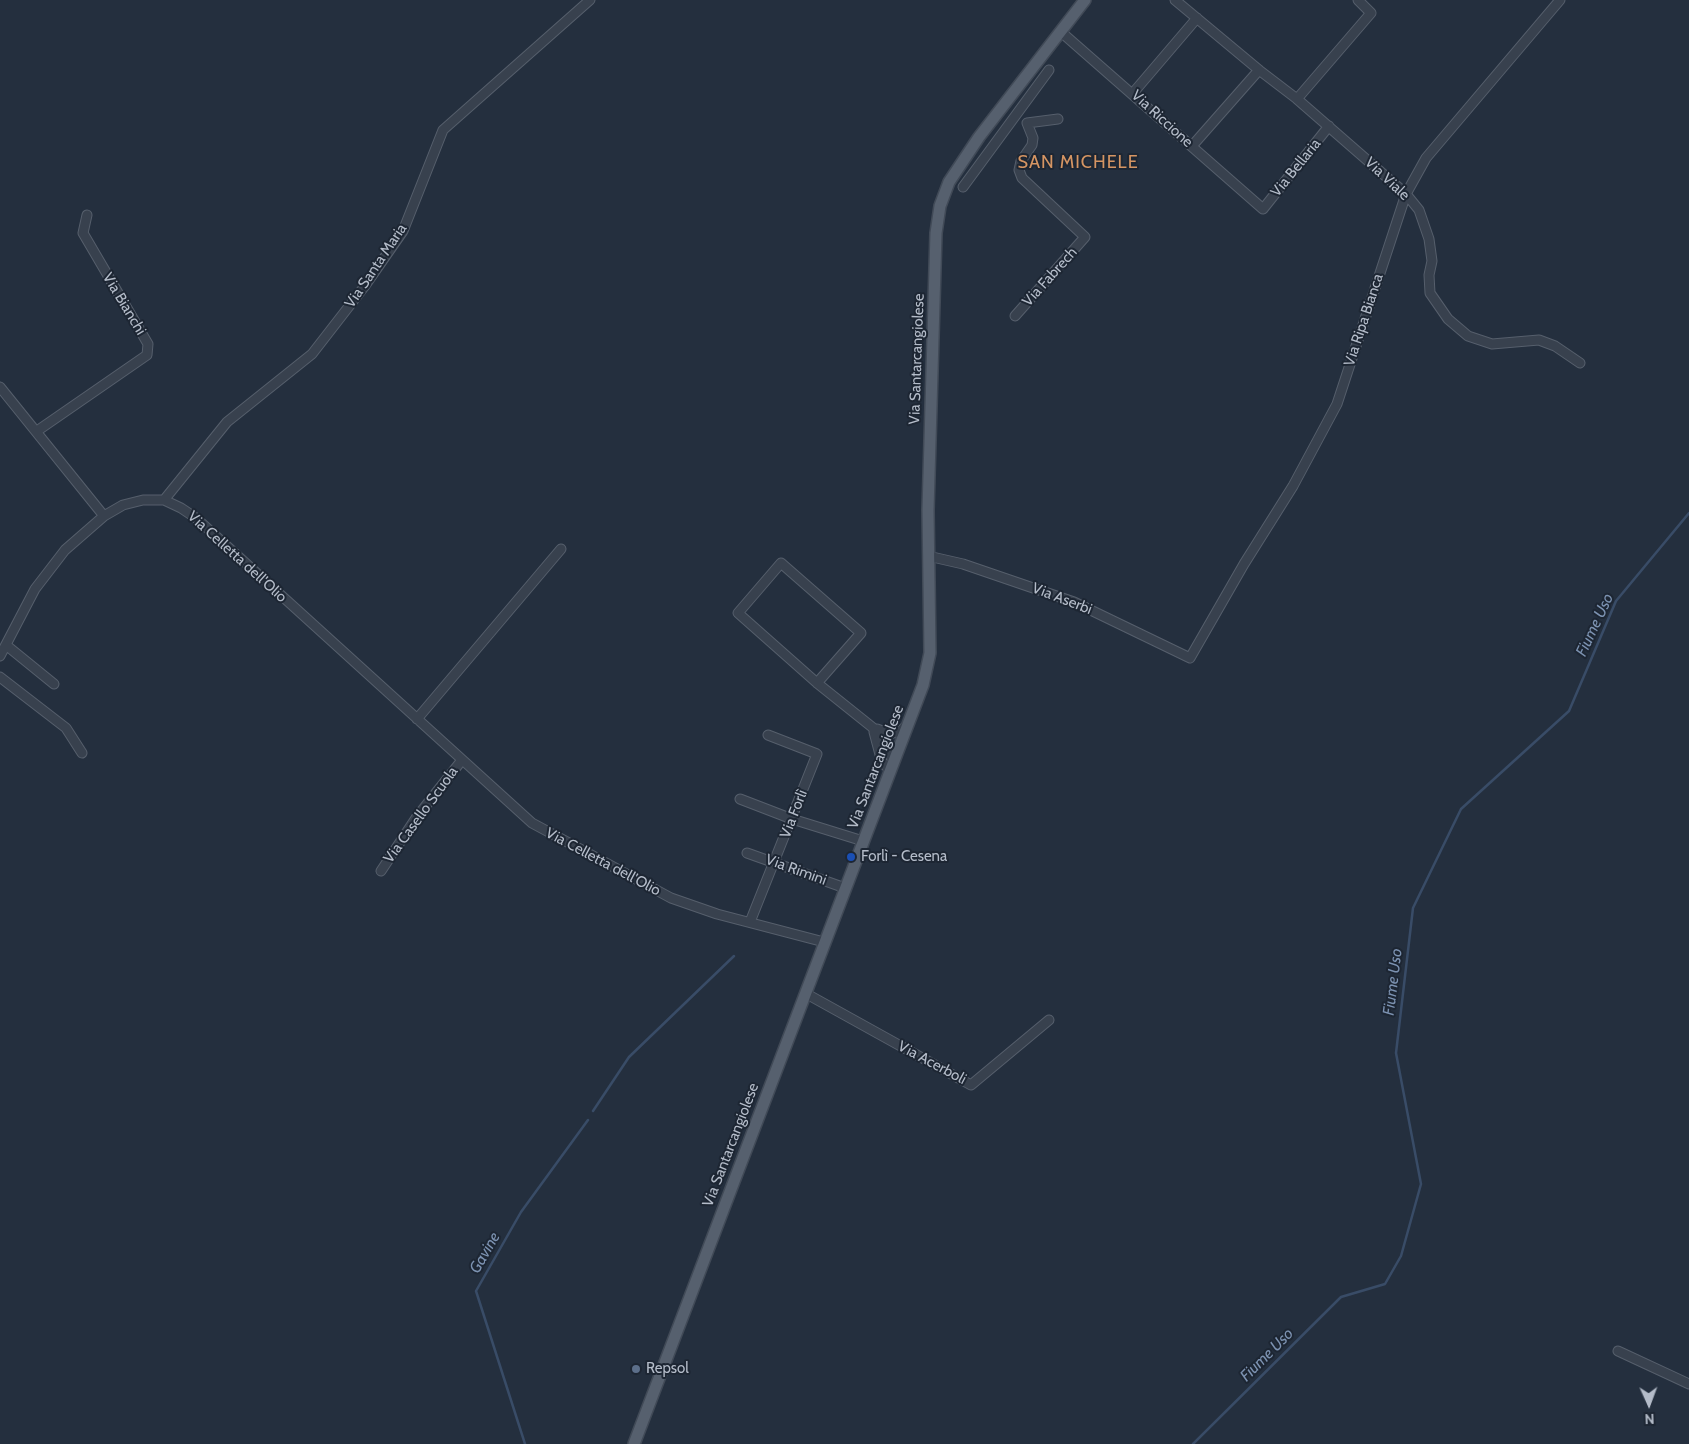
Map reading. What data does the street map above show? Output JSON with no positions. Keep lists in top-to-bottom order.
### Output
{
  "streets": {
    "main road": ["Via Santarcangiolese"],
    "street": [
      "Via Riccione",
      "Via Bellaria",
      "Via Viale",
      "Via Santa Maria",
      "Via Fabrech",
      "Via Bianchi",
      "Via Ripa Bianca",
      "Via Celletta dell'Olio",
      "Via Aserbi",
      "Via Forlì",
      "Via Casello Scuola",
      "Via Rimini",
      "Via Acerboli"
    ]
  },
  "crossings": [
    ["Via Riccione", "Via Bellaria"],
    ["Via Riccione", "Via Santarcangiolese"],
    ["Via Bellaria", "Via Viale"],
    ["Via Viale", "Via Ripa Bianca"],
    ["Via Santa Maria", "Via Celletta dell'Olio"],
    ["Via Ripa Bianca", "Via Aserbi"],
    ["Via Santarcangiolese", "Via Celletta dell'Olio"],
    ["Via Santarcangiolese", "Via Aserbi"],
    ["Via Santarcangiolese", "Via Rimini"],
    ["Via Santarcangiolese", "Via Acerboli"],
    ["Via Celletta dell'Olio", "Via Forlì"],
    ["Via Celletta dell'Olio", "Via Casello Scuola"],
    ["Via Forlì", "Via Rimini"]
  ],
  "districts": ["SAN MICHELE"],
  "water": ["Fiume Uso", "Gavine"],
  "places": ["Forlì - Cesena", "Repsol"],
  "north": "bottom"
}
